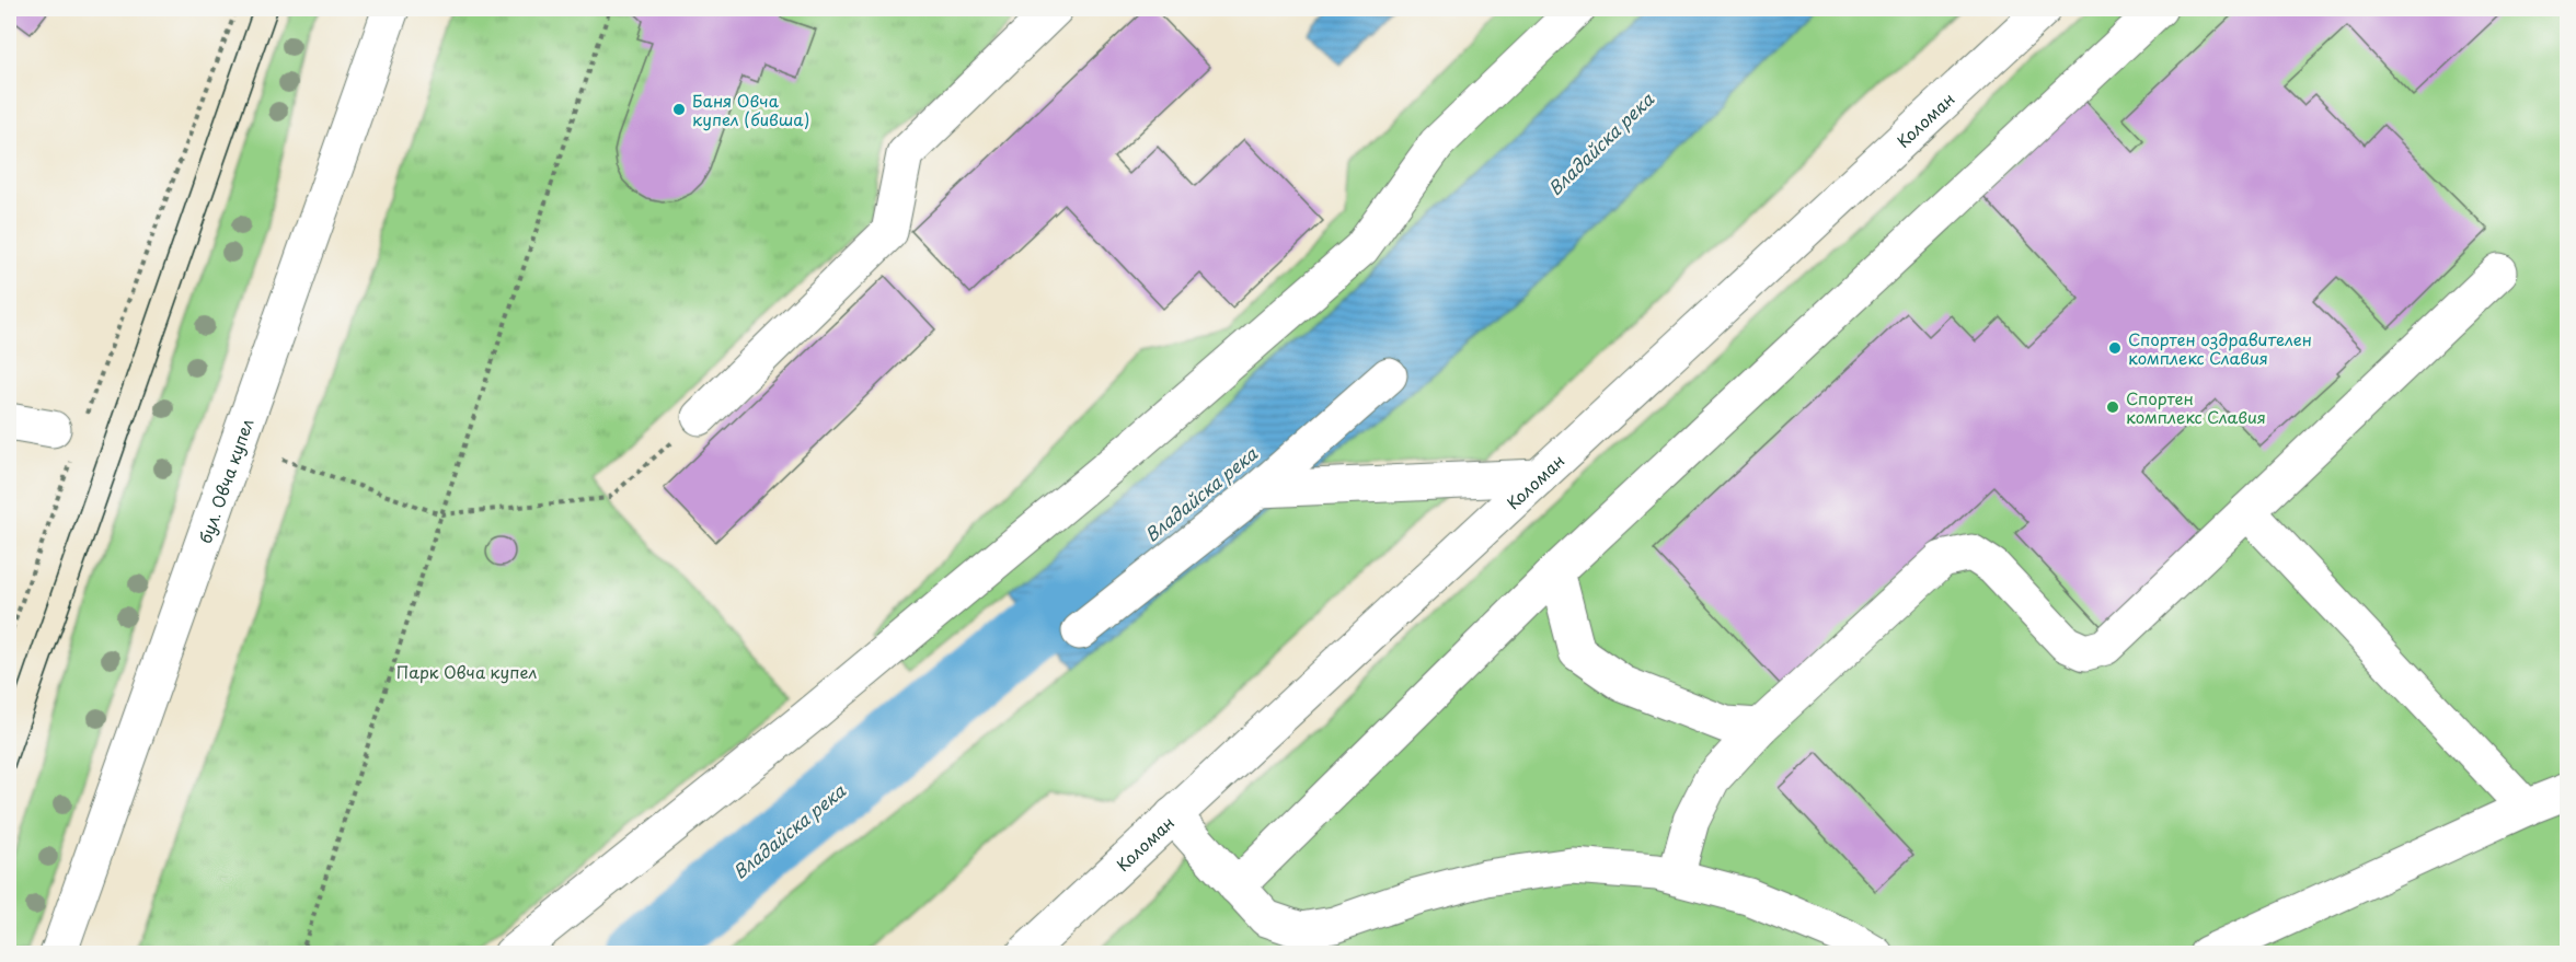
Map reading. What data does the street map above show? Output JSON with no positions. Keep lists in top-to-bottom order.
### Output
{
  "streets": {
    "street": ["Коломан", "бул. Овча купел"]
  },
  "water": ["Владайска река"],
  "parks": ["Парк Овча купел"],
  "places": ["Баня Овча купел (бивша)", "Спортен оздравителен комплекс Славия", "Спортен комплекс Славия"]
}
